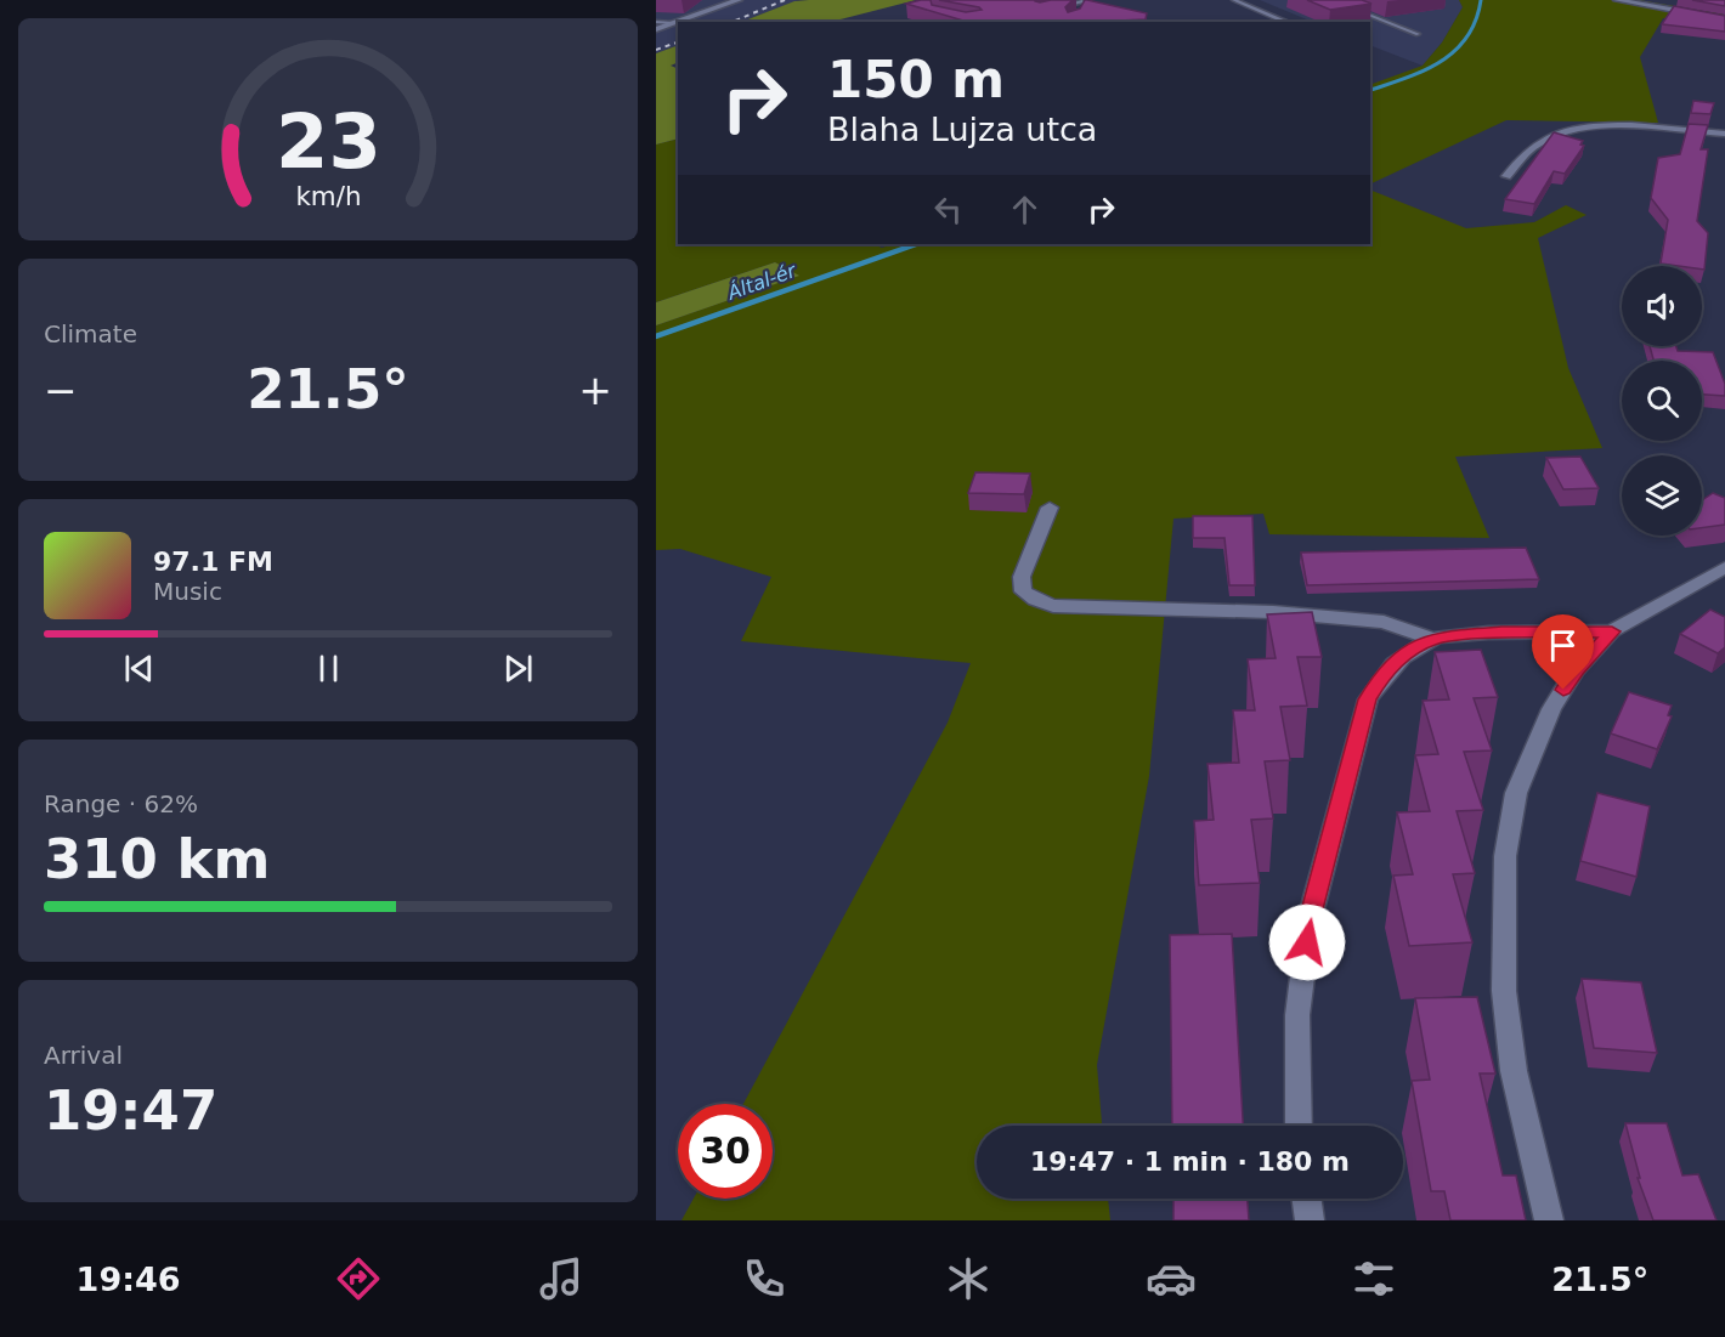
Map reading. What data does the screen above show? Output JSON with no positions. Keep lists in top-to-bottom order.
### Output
{
  "water": ["Által-ér"],
  "page": {
    "turn": ["150 m", "Blaha Lujza utca"],
    "tile": [
      "Climate",
      ["Range · 62%", "310 km"],
      ["Arrival", "19:47"]
    ],
    "heat": ["−", "21.5°", "+"],
    "song": ["97.1 FM", "Music"],
    "limit": "30",
    "trip": "19:47 · 1 min · 180 m",
    "tabs": ["19:46", "21.5°"],
    "gauge": ["23", "km/h"]
  }
}
